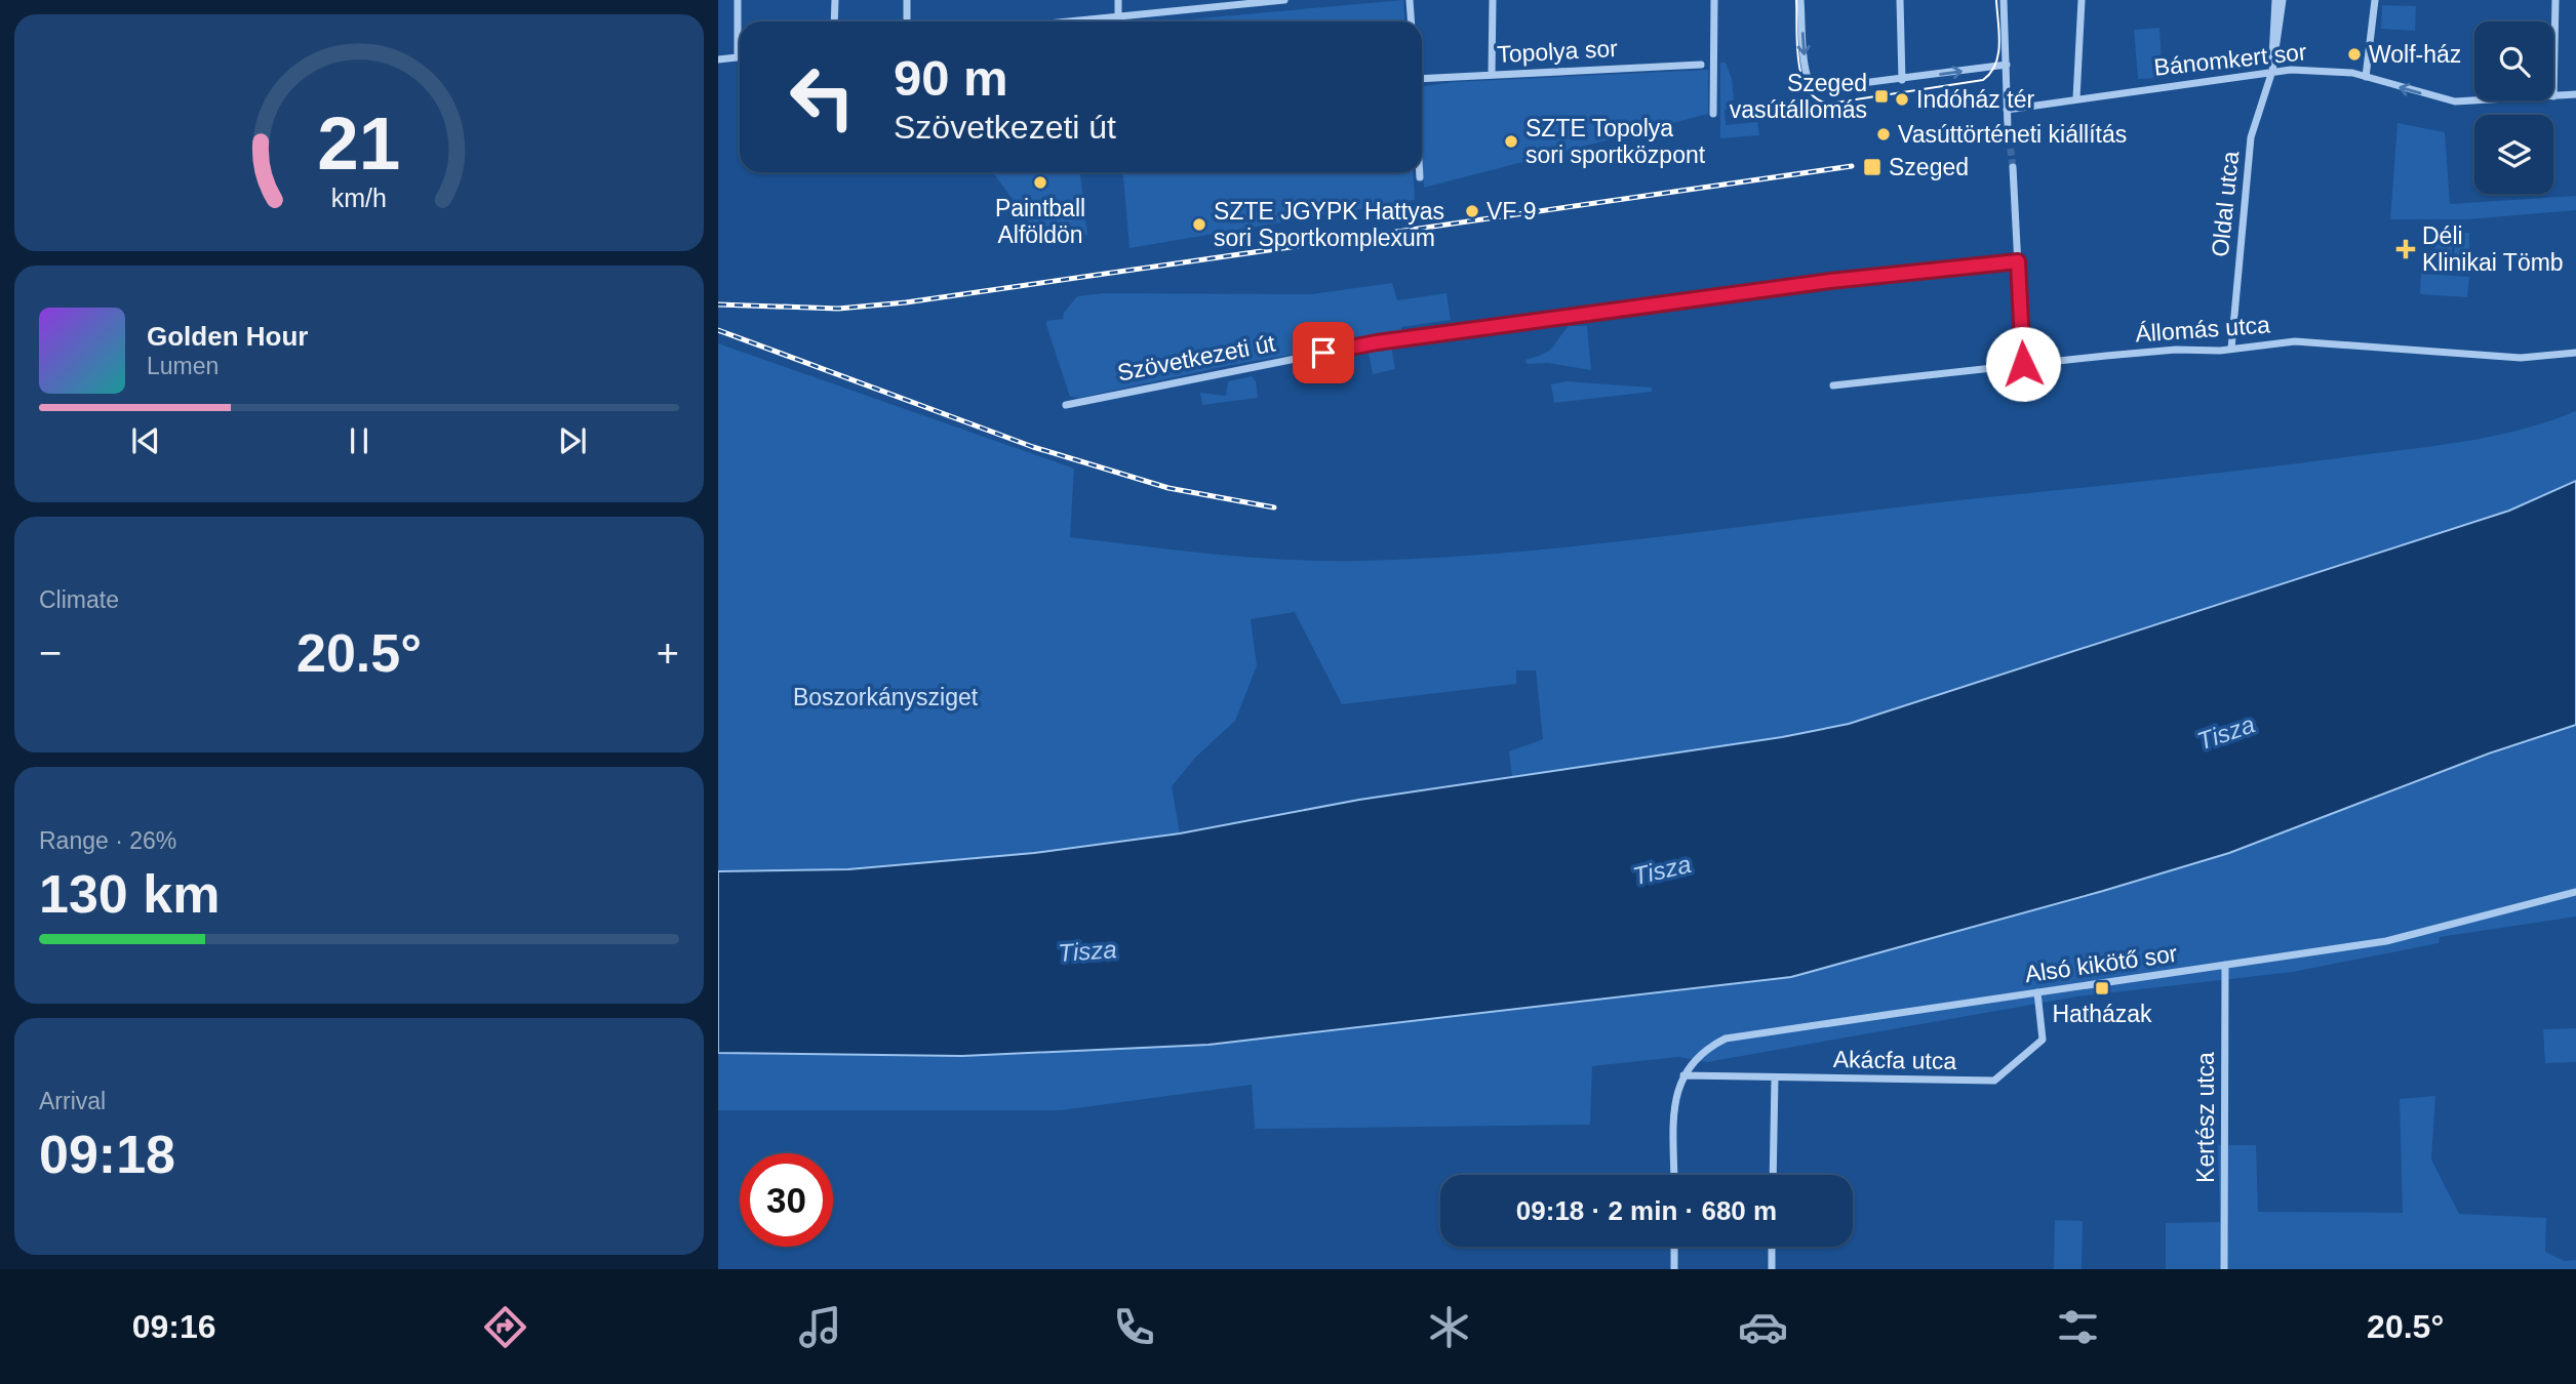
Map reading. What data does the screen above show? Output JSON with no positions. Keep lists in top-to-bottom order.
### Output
{
  "streets": {
    "street": [
      "Topolya sor",
      "Bánomkert sor",
      "Oldal utca",
      "Állomás utca",
      "Szövetkezeti út",
      "Alsó kikötő sor",
      "Akácfa utca",
      "Kertész utca"
    ]
  },
  "crossings": [
    ["Bánomkert sor", "Oldal utca"],
    ["Oldal utca", "Állomás utca"],
    ["Alsó kikötő sor", "Akácfa utca"],
    ["Alsó kikötő sor", "Kertész utca"]
  ],
  "water": ["Tisza"],
  "parks": ["Boszorkánysziget"],
  "places": {
    "other": [
      "Wolf-ház",
      "Indóház tér",
      "Vasúttörténeti kiállítás",
      "SZTE Topolya sori sportközpont",
      "Paintball Alföldön",
      "VF 9",
      "SZTE JGYPK Hattyas sori Sportkomplexum"
    ],
    "transit": ["Szeged vasútállomás", "Szeged", "Hatházak"],
    "health": ["Déli Klinikai Tömb"]
  },
  "page": {
    "turn": ["90 m", "Szövetkezeti út"],
    "song": ["Golden Hour", "Lumen"],
    "tile": [
      "Climate",
      ["Range · 26%", "130 km"],
      ["Arrival", "09:18"]
    ],
    "heat": ["−", "20.5°", "+"],
    "limit": "30",
    "trip": "09:18 · 2 min · 680 m",
    "tabs": ["09:16", "20.5°"],
    "gauge": ["21", "km/h"]
  }
}
